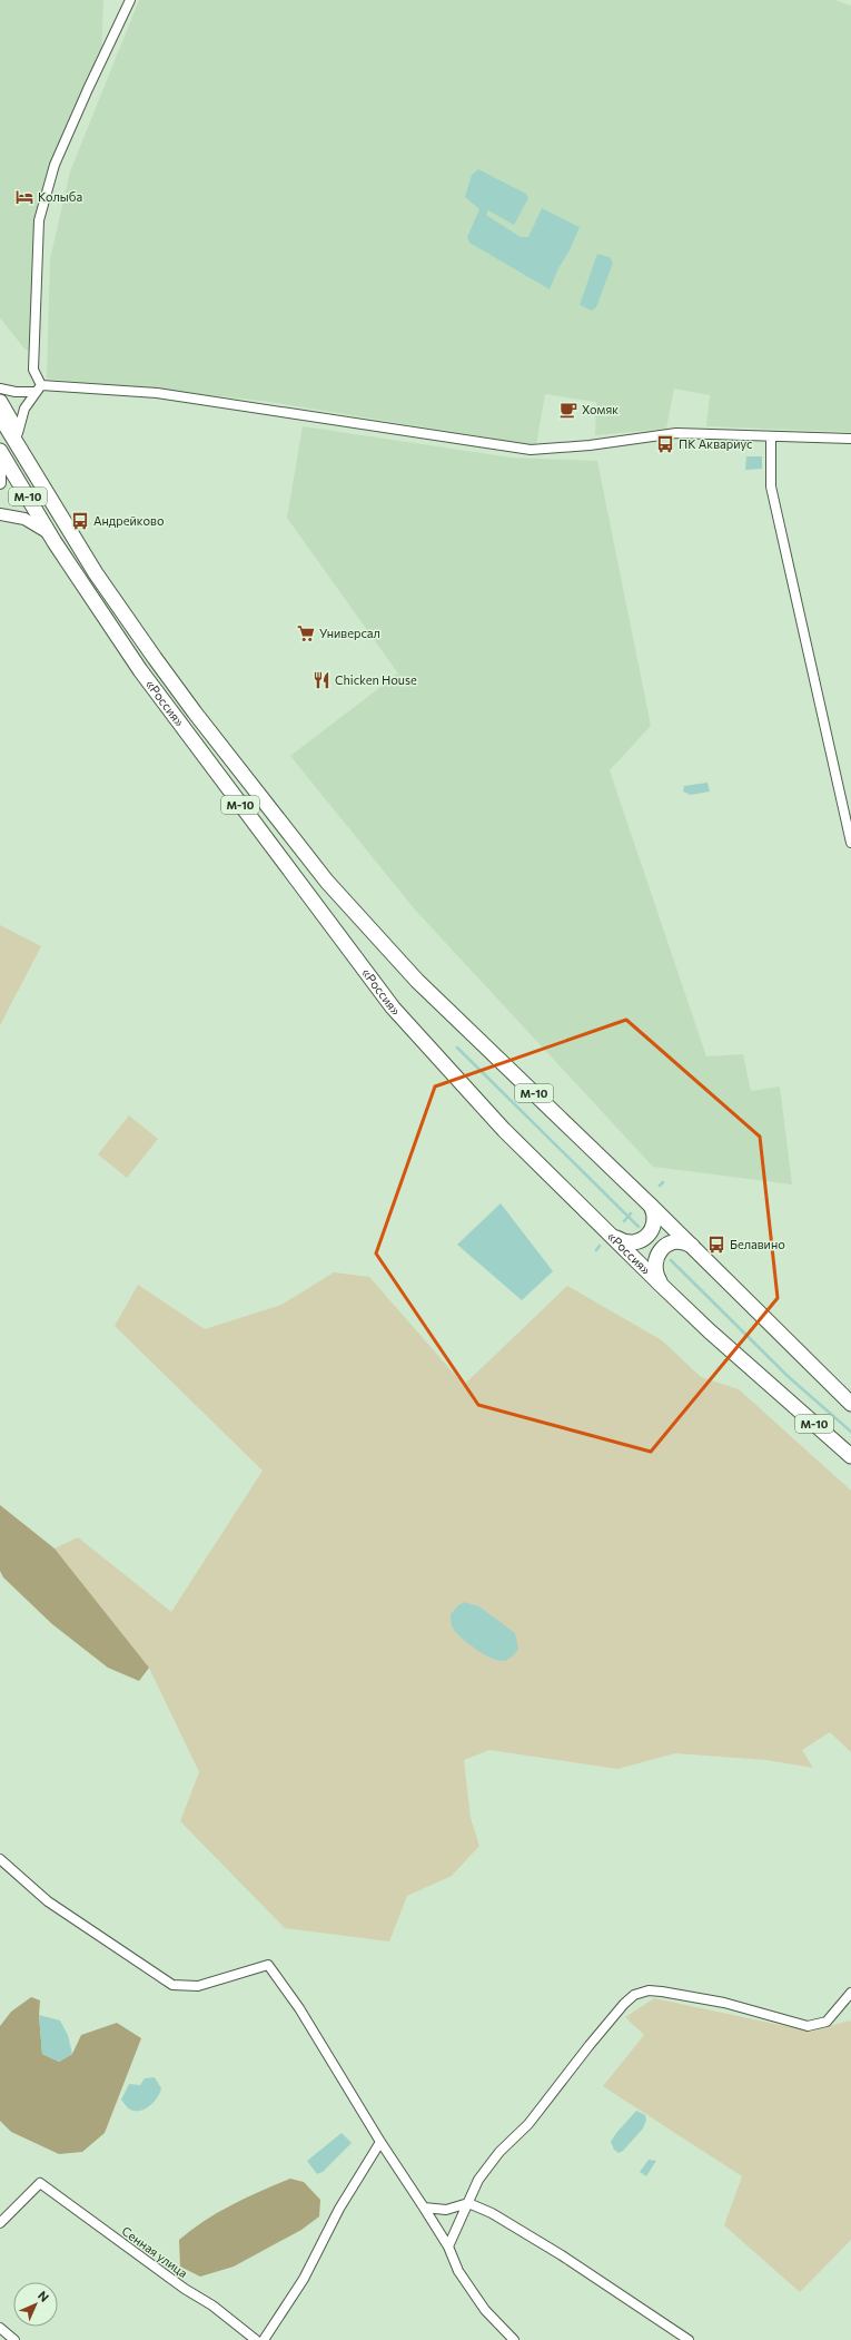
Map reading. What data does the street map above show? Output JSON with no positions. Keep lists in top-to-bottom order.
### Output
{
  "streets": {
    "highway": ["М-10", "«Россия»"],
    "street": ["Сенная улица"]
  },
  "places": {
    "hotel": ["Колыба"],
    "cafe": ["Хомяк"],
    "bus stop": ["ПК Аквариус", "Андрейково", "Белавино"],
    "supermarket": ["Универсал"],
    "restaurant": ["Chicken House"]
  },
  "north": "top right"
}
